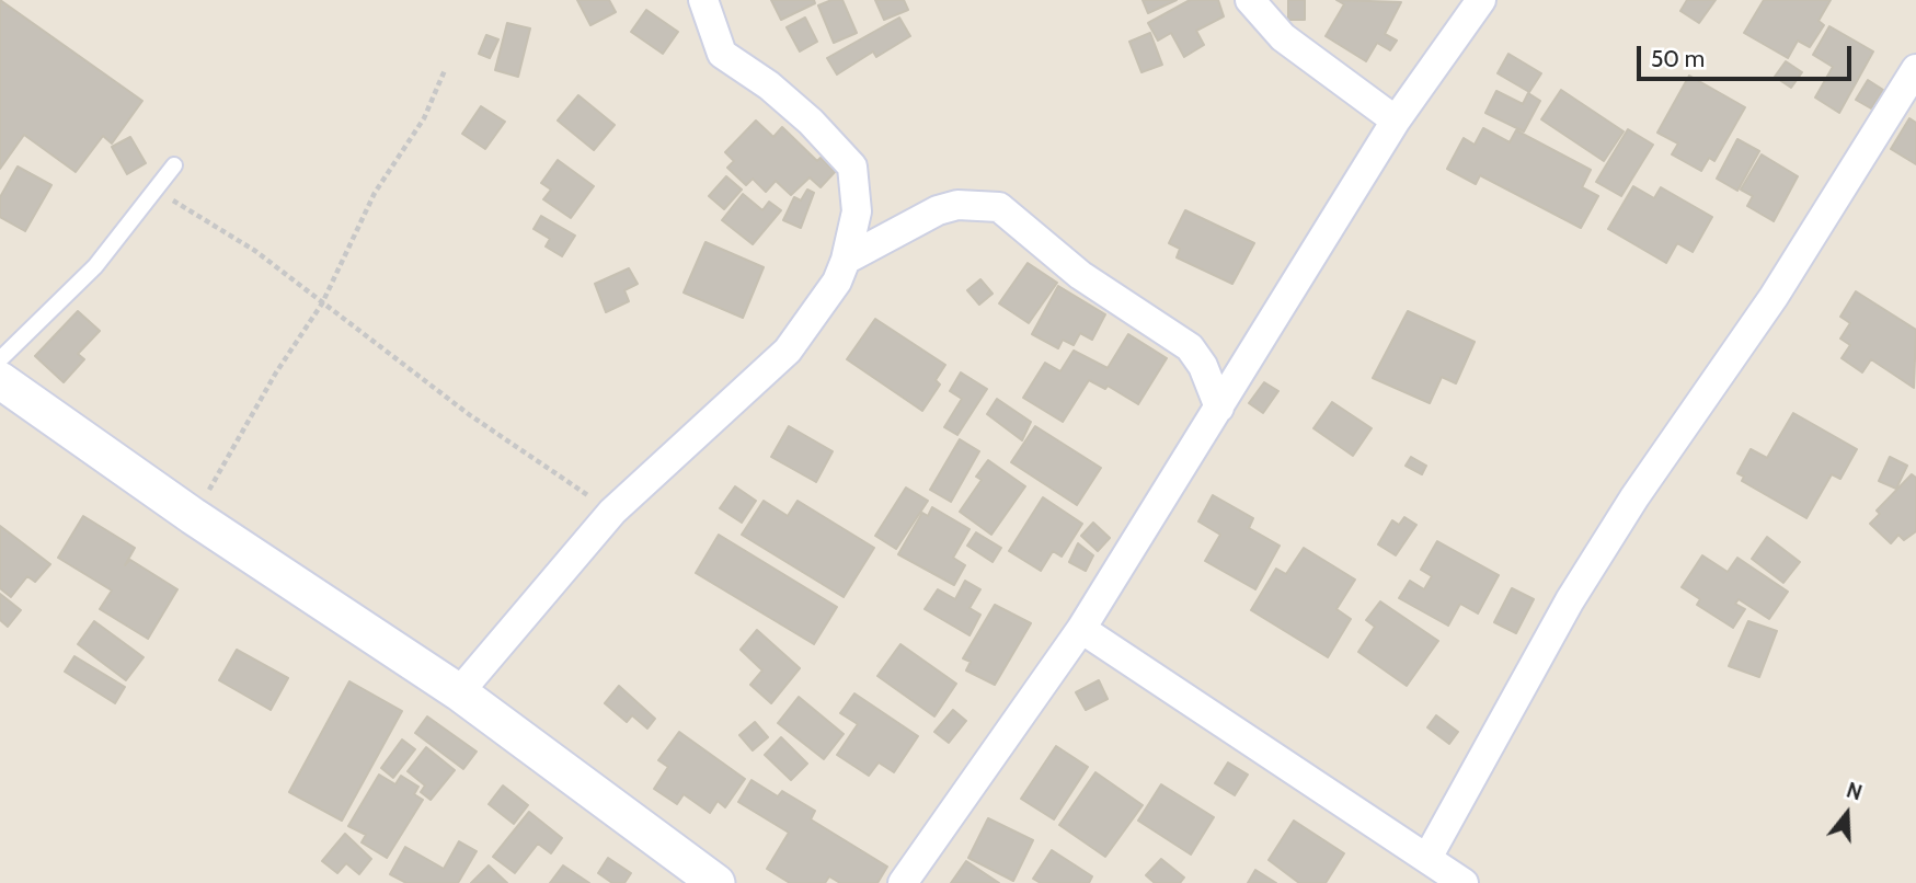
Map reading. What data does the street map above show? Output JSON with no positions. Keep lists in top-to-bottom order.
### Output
{
  "scale_bar": "50 m",
  "north": "top"
}
